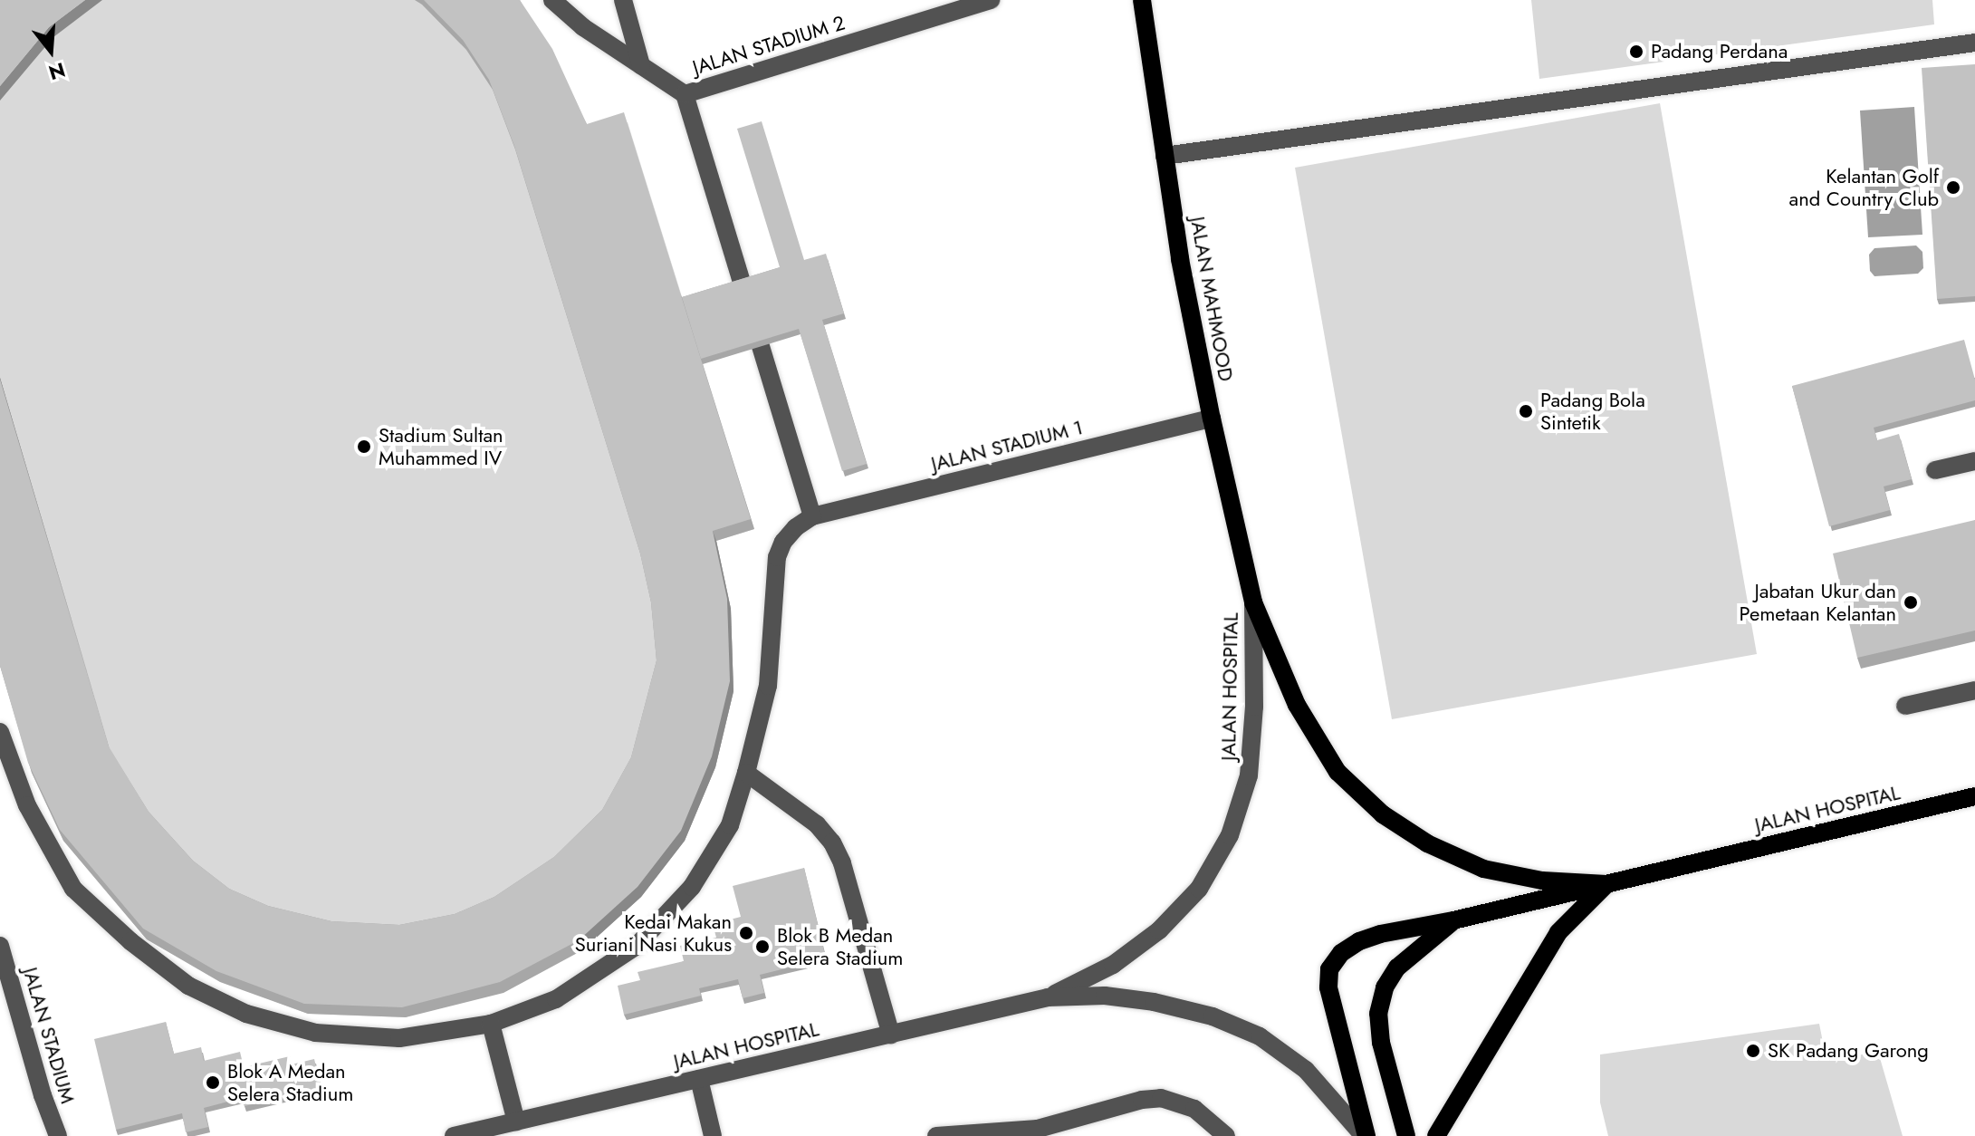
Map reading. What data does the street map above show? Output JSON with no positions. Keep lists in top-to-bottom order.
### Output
{
  "streets": {
    "main road": ["JALAN MAHMOOD", "JALAN HOSPITAL"],
    "street": ["JALAN STADIUM 2", "JALAN STADIUM 1", "JALAN STADIUM"]
  },
  "crossings": [
    ["JALAN MAHMOOD", "JALAN STADIUM 1"],
    ["JALAN MAHMOOD", "JALAN HOSPITAL"]
  ],
  "places": [
    "Padang Perdana",
    "Kelantan Golf and Country Club",
    "Padang Bola Sintetik",
    "Stadium Sultan Muhammed IV",
    "Jabatan Ukur dan Pemetaan Kelantan",
    "Kedai Makan Suriani Nasi Kukus",
    "Blok B Medan Selera Stadium",
    "SK Padang Garong",
    "Blok A Medan Selera Stadium"
  ],
  "north": "bottom"
}
